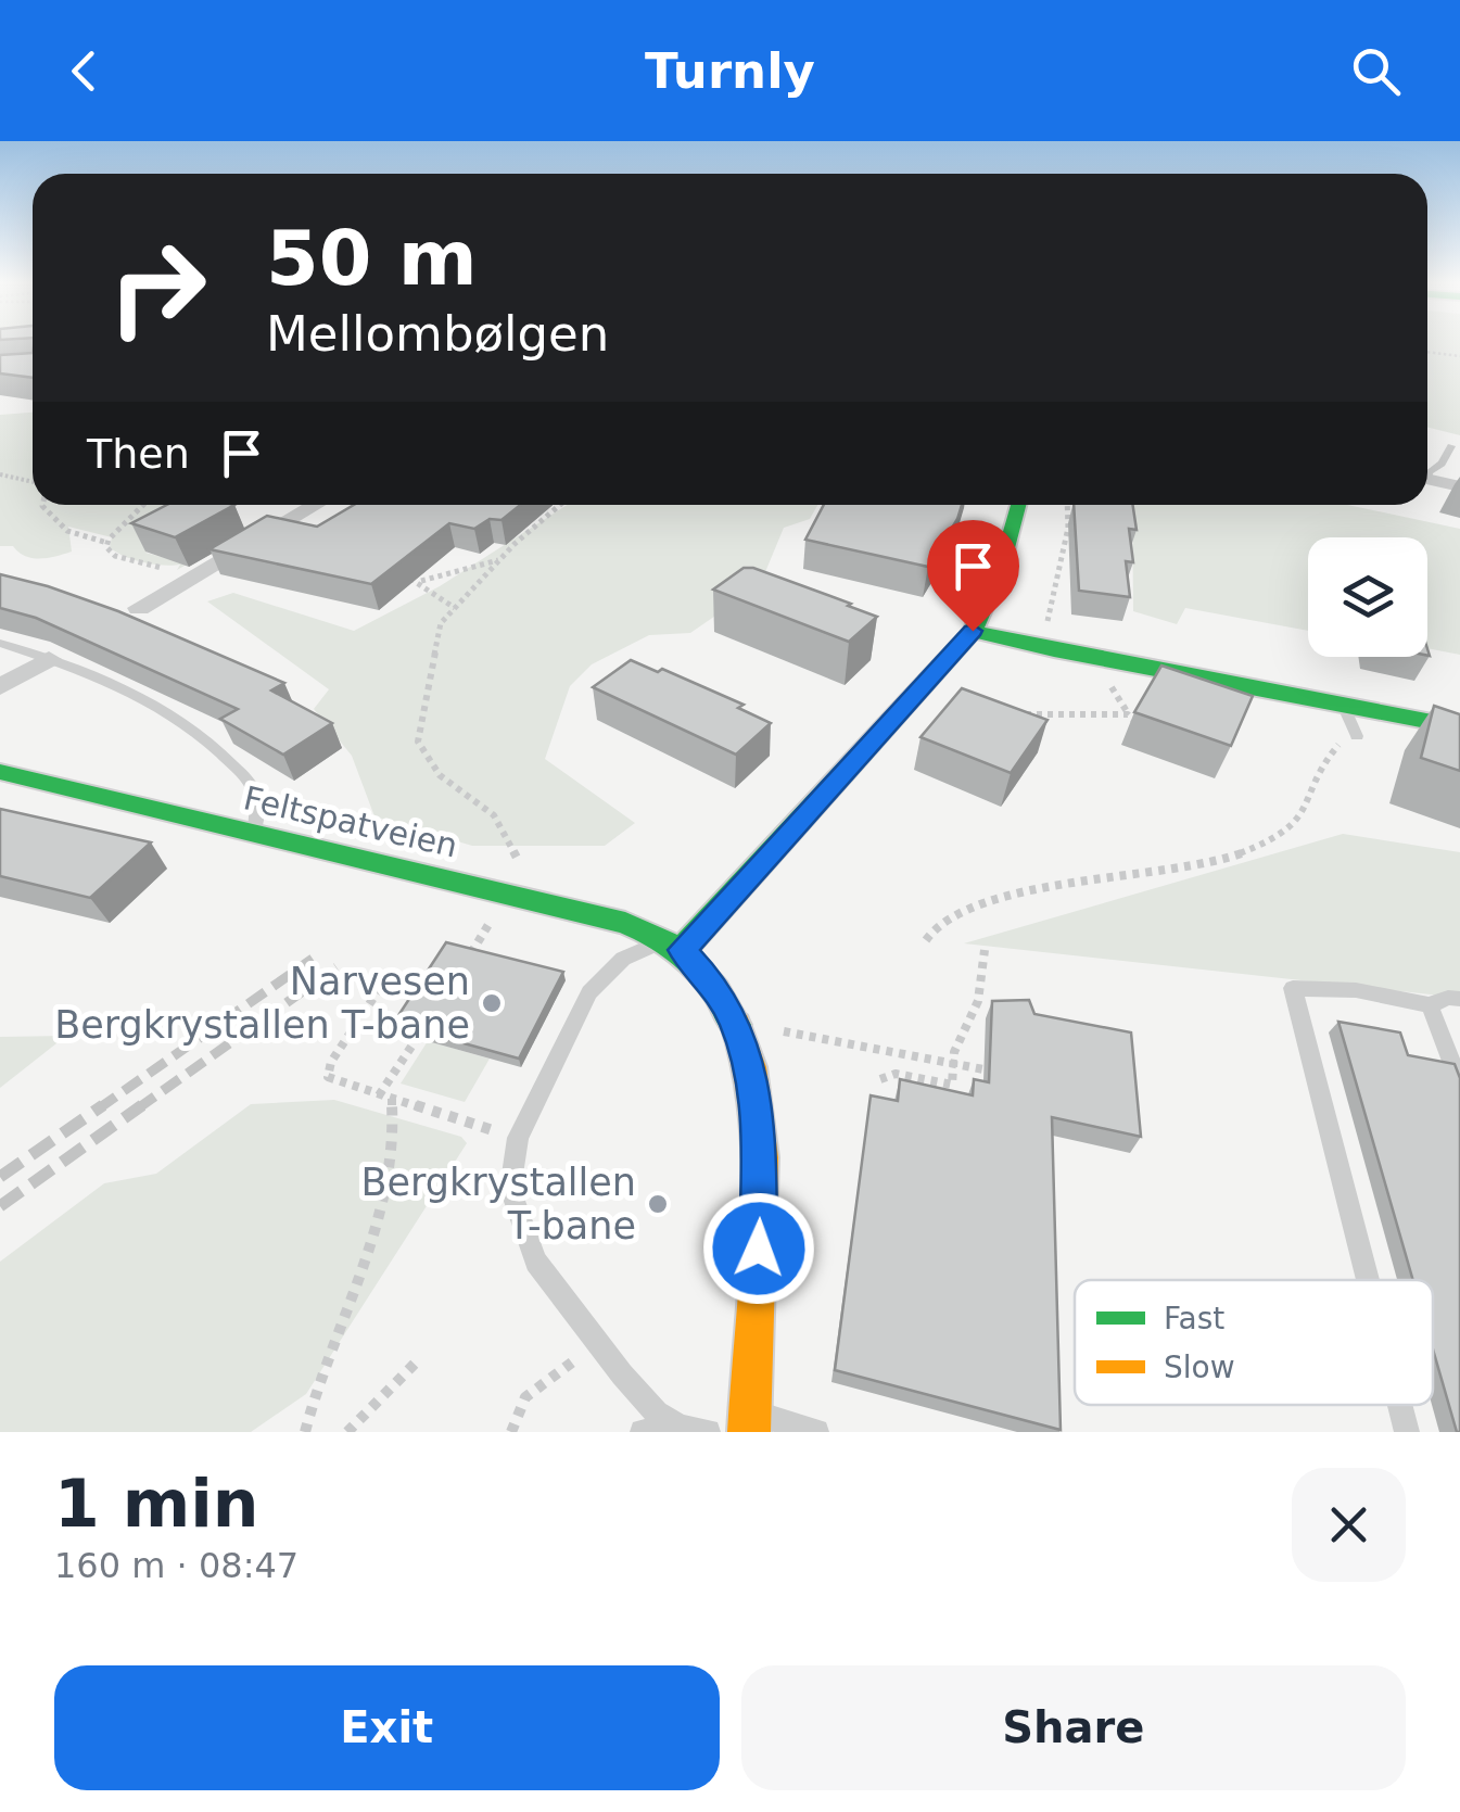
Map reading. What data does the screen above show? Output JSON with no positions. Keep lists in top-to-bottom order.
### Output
{
  "streets": {
    "main road": ["Feltspatveien"]
  },
  "places": ["Narvesen Bergkrystallen T-bane", "Bergkrystallen T-bane"],
  "legend": ["Fast", "Slow"],
  "page": {
    "header": "Turnly",
    "turn": ["50 m", "Mellombølgen"],
    "then": "Then",
    "heading": ["1 min", "160 m · 08:47"],
    "buttons": ["Exit", "Share"]
  }
}
